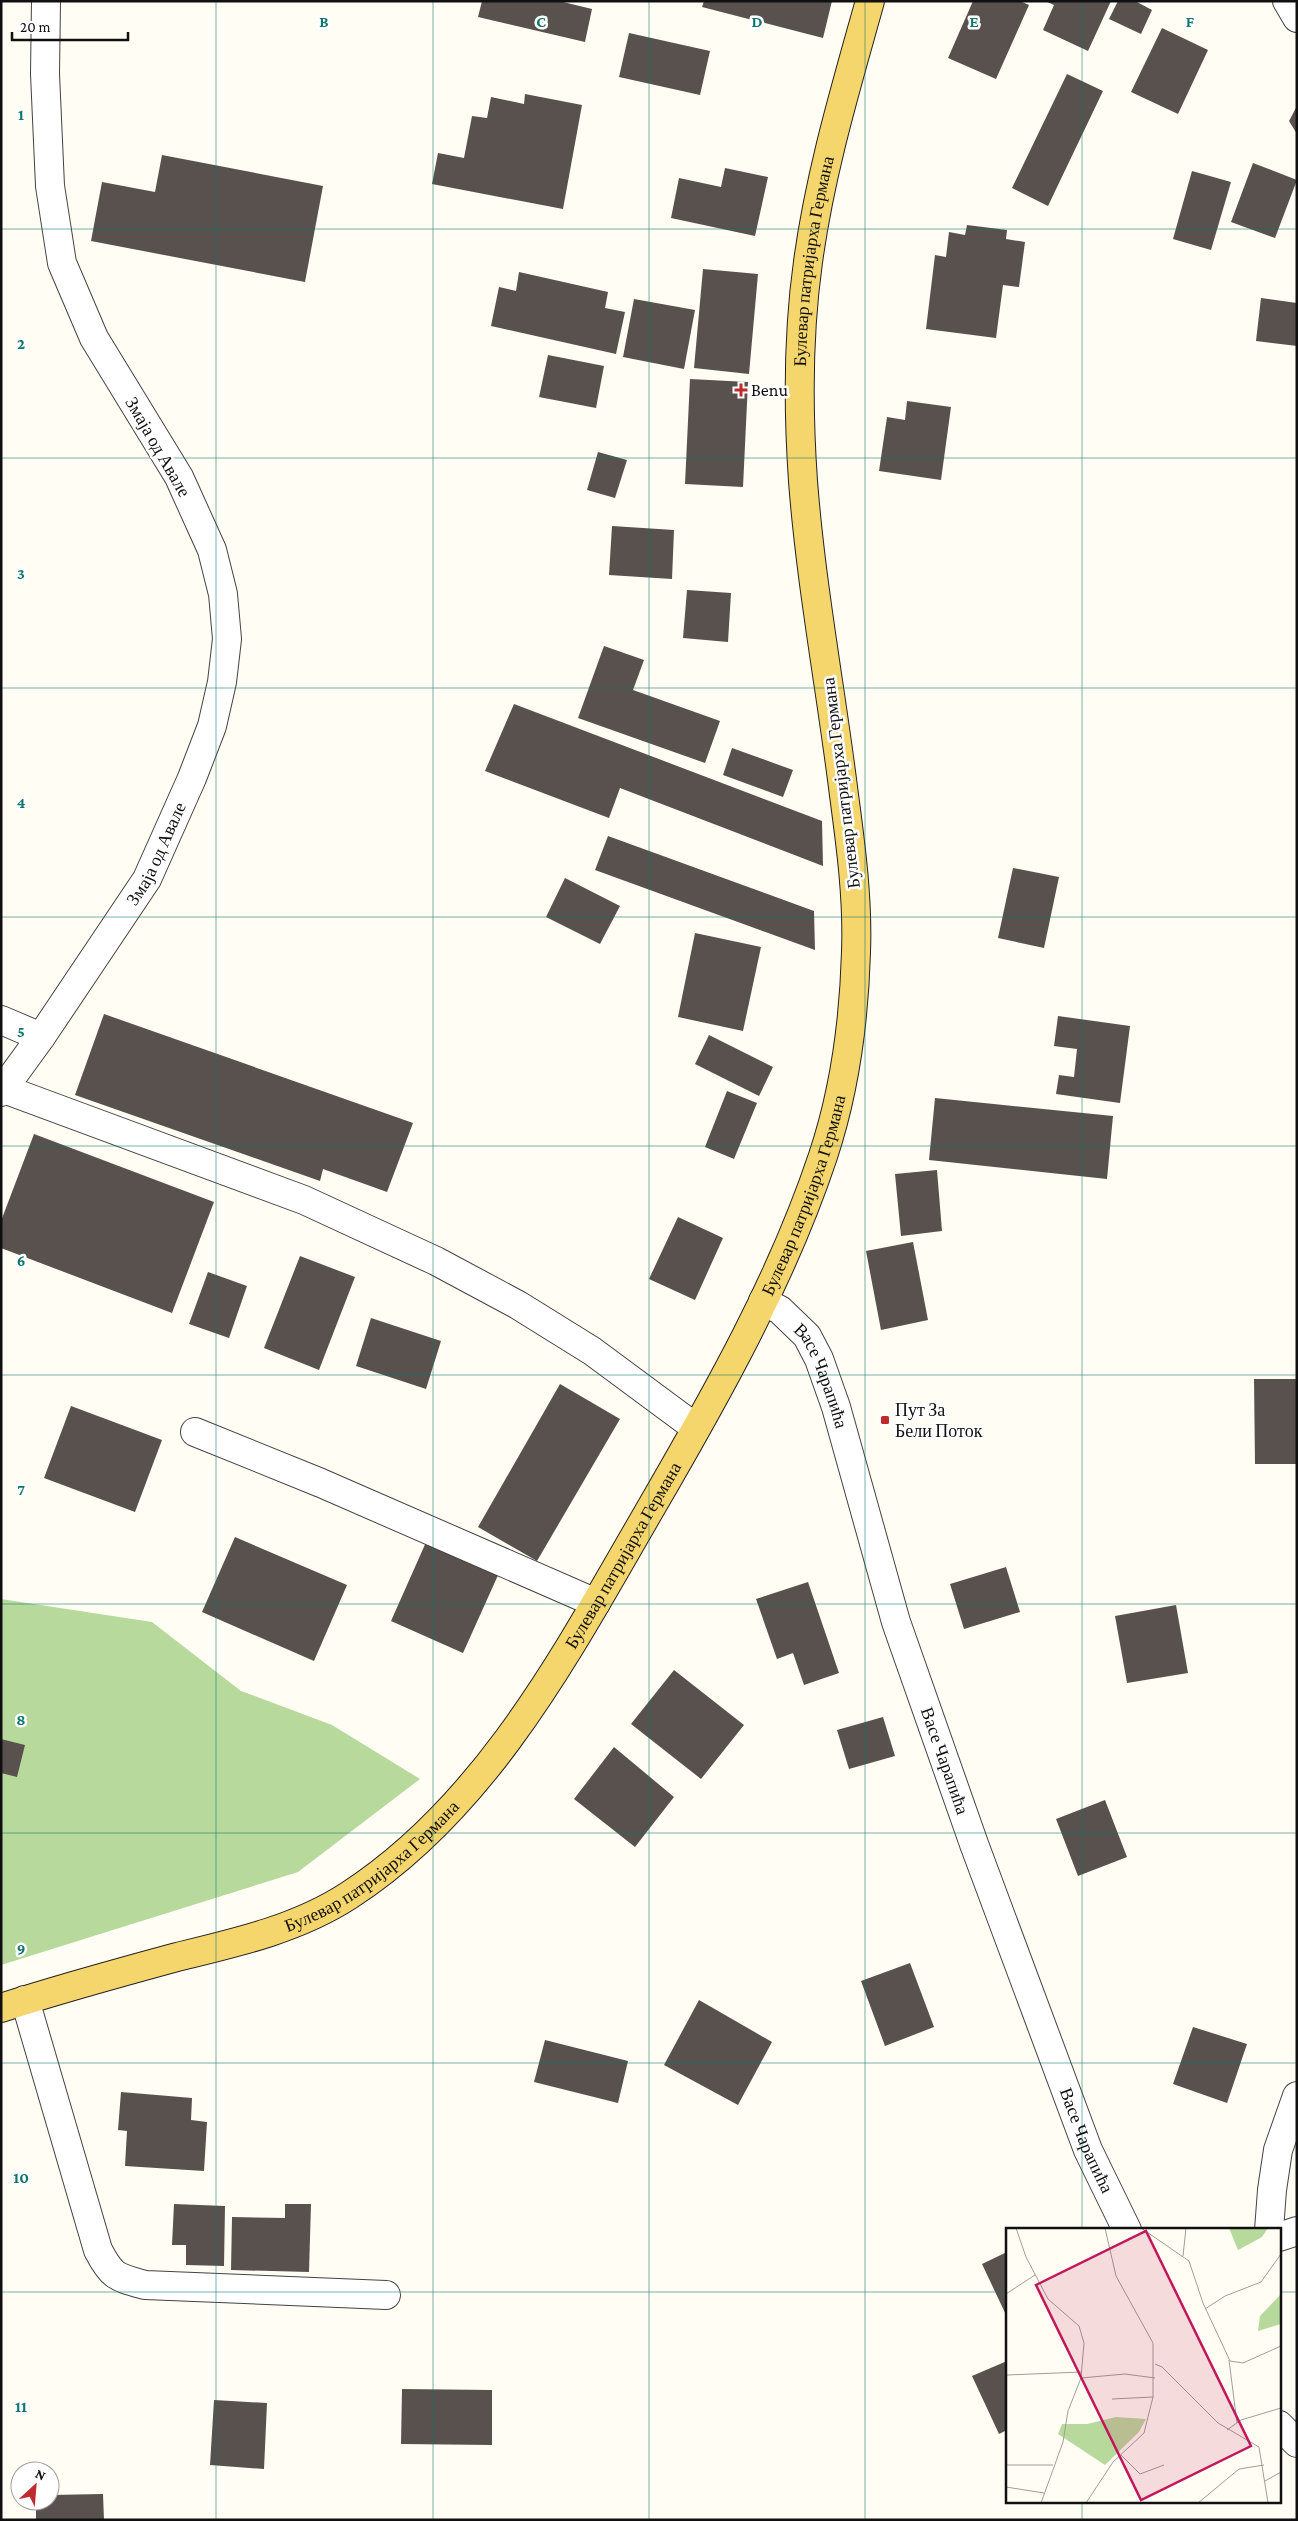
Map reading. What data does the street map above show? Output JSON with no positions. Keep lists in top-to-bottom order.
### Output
{
  "streets": {
    "main road": ["Булевар патријарха Германа"],
    "street": ["Змаја од Авале", "Васе Чарапића"]
  },
  "crossings": [
    ["Булевар патријарха Германа", "Васе Чарапића"]
  ],
  "places": {
    "health": ["Benu"],
    "transit": ["Пут За Бели Поток"]
  },
  "scale_bar": "20 m",
  "north": "top right",
  "grid": {
    "columns": [
      "B",
      "C",
      "D",
      "E",
      "F"
    ],
    "rows": [
      "1",
      "2",
      "3",
      "4",
      "5",
      "6",
      "7",
      "8",
      "9",
      "10",
      "11"
    ]
  }
}
